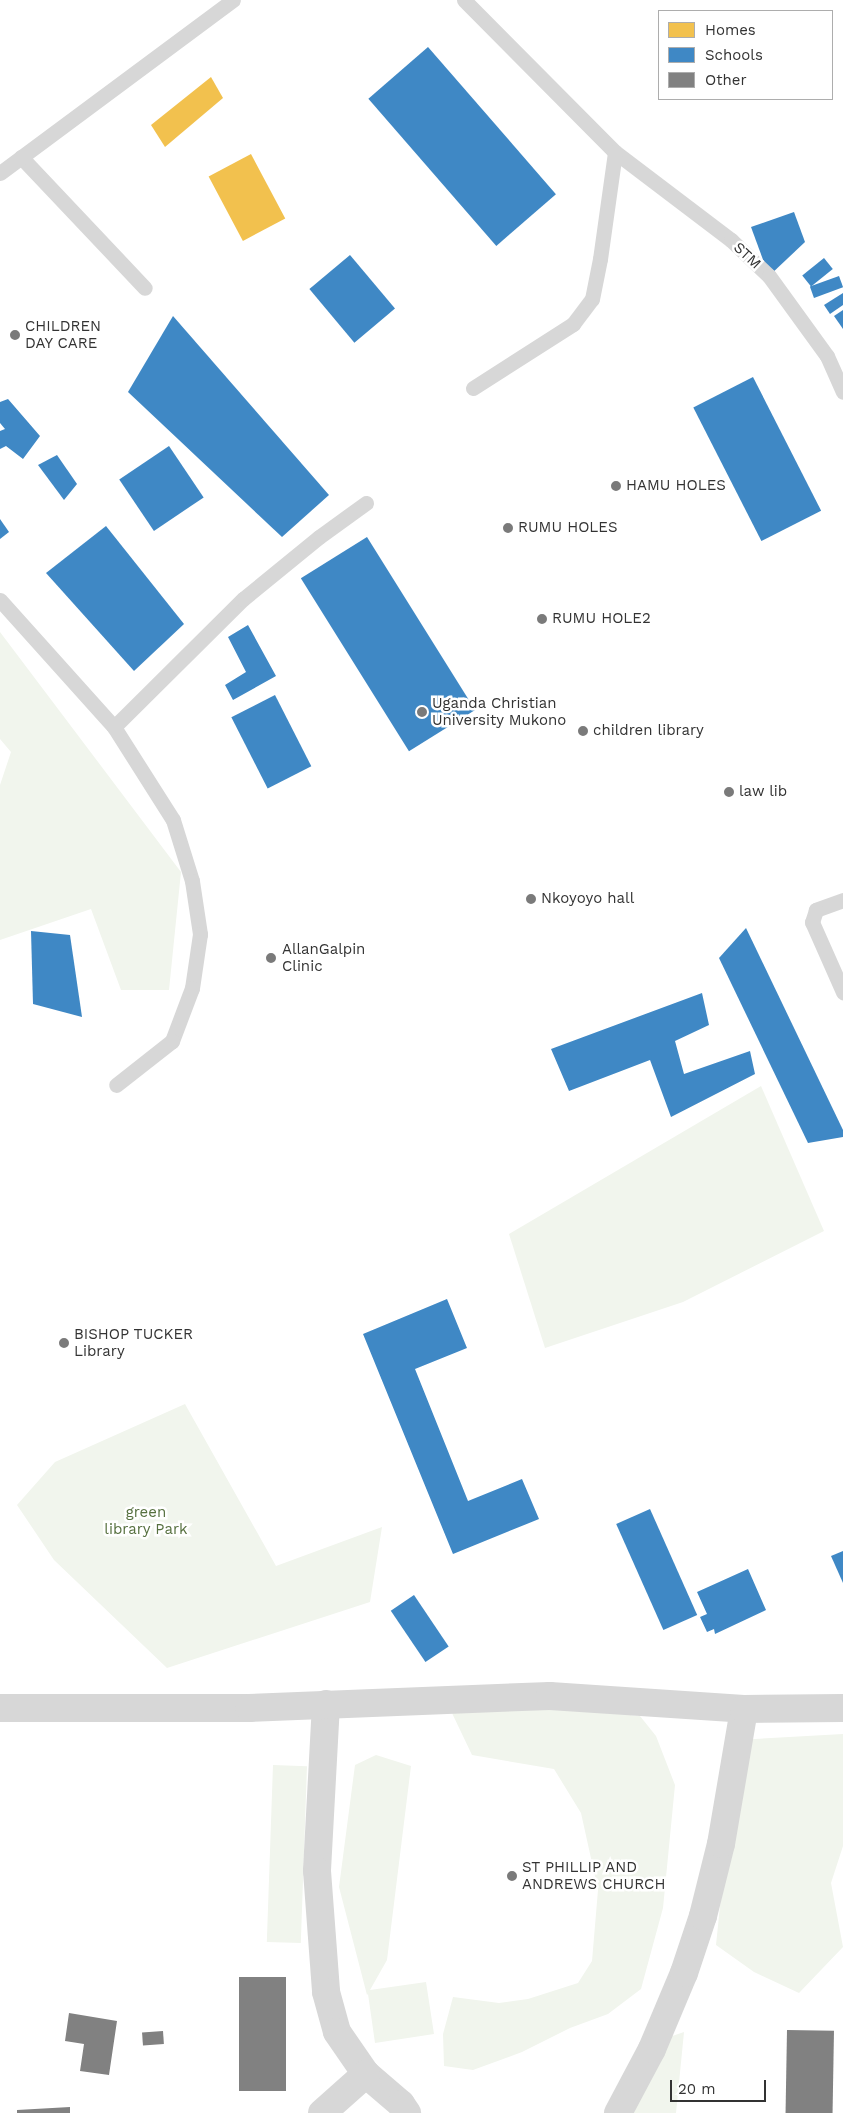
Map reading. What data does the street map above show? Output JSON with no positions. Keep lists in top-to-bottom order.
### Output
{
  "streets": {
    "lane": ["STM"]
  },
  "parks": ["green library Park"],
  "places": [
    "CHILDREN DAY CARE",
    "HAMU HOLES",
    "RUMU HOLES",
    "RUMU HOLE2",
    "Uganda Christian University Mukono",
    "children library",
    "law lib",
    "Nkoyoyo hall",
    "AllanGalpin Clinic",
    "BISHOP TUCKER Library",
    "ST PHILLIP AND ANDREWS CHURCH"
  ],
  "legend": ["Homes", "Schools", "Other"],
  "scale_bar": "20 m"
}
